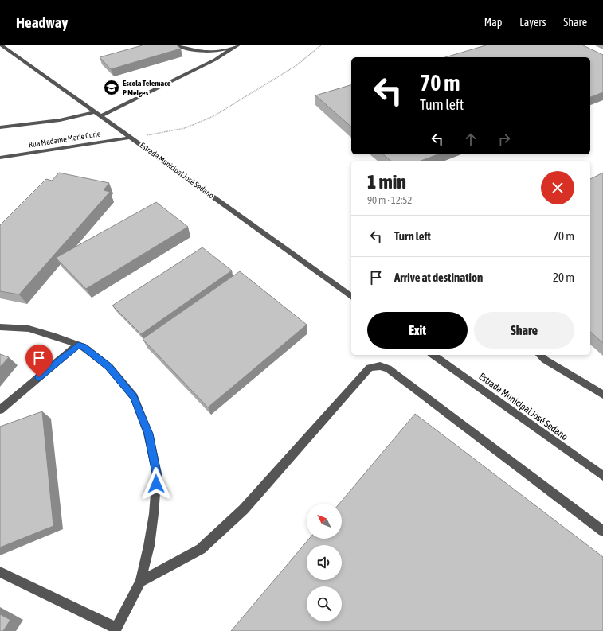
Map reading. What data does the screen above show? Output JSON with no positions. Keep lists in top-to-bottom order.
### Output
{
  "streets": {
    "street": ["Rua Madame Marie Curie", "Estrada Municipal José Sedano"]
  },
  "crossings": [
    ["Rua Madame Marie Curie", "Estrada Municipal José Sedano"]
  ],
  "places": {
    "school or university": ["Escola Telemaco P Melges"]
  },
  "north": "top left",
  "page": {
    "header": "Headway",
    "nav": ["Map", "Layers", "Share"],
    "turn": ["70 m", "Turn left"],
    "heading": ["1 min", "90 m · 12:52"],
    "list": [
      {
        "name": "Turn left",
        "value": "70 m"
      },
      {
        "name": "Arrive at destination",
        "value": "20 m"
      }
    ],
    "buttons": ["Exit", "Share"]
  }
}
